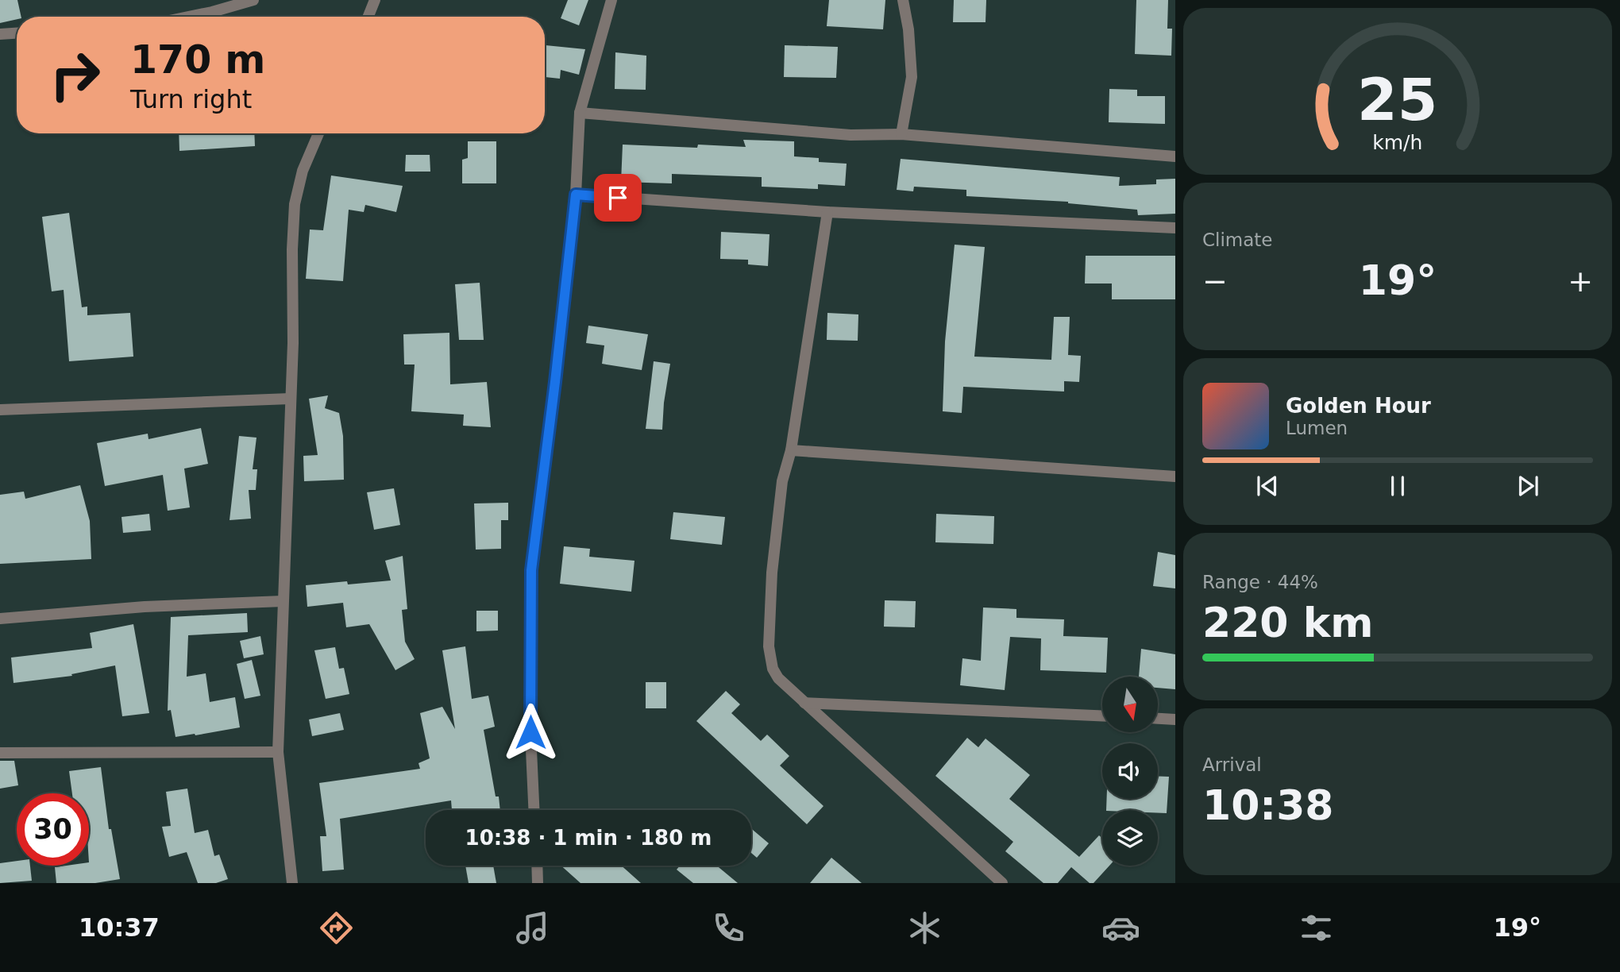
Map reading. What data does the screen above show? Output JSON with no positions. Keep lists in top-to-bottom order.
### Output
{
  "north": "bottom",
  "page": {
    "turn": ["170 m", "Turn right"],
    "tile": [
      "Climate",
      ["Range · 44%", "220 km"],
      ["Arrival", "10:38"]
    ],
    "heat": ["−", "19°", "+"],
    "song": ["Golden Hour", "Lumen"],
    "limit": "30",
    "trip": "10:38 · 1 min · 180 m",
    "tabs": ["10:37", "19°"],
    "gauge": ["25", "km/h"]
  }
}
